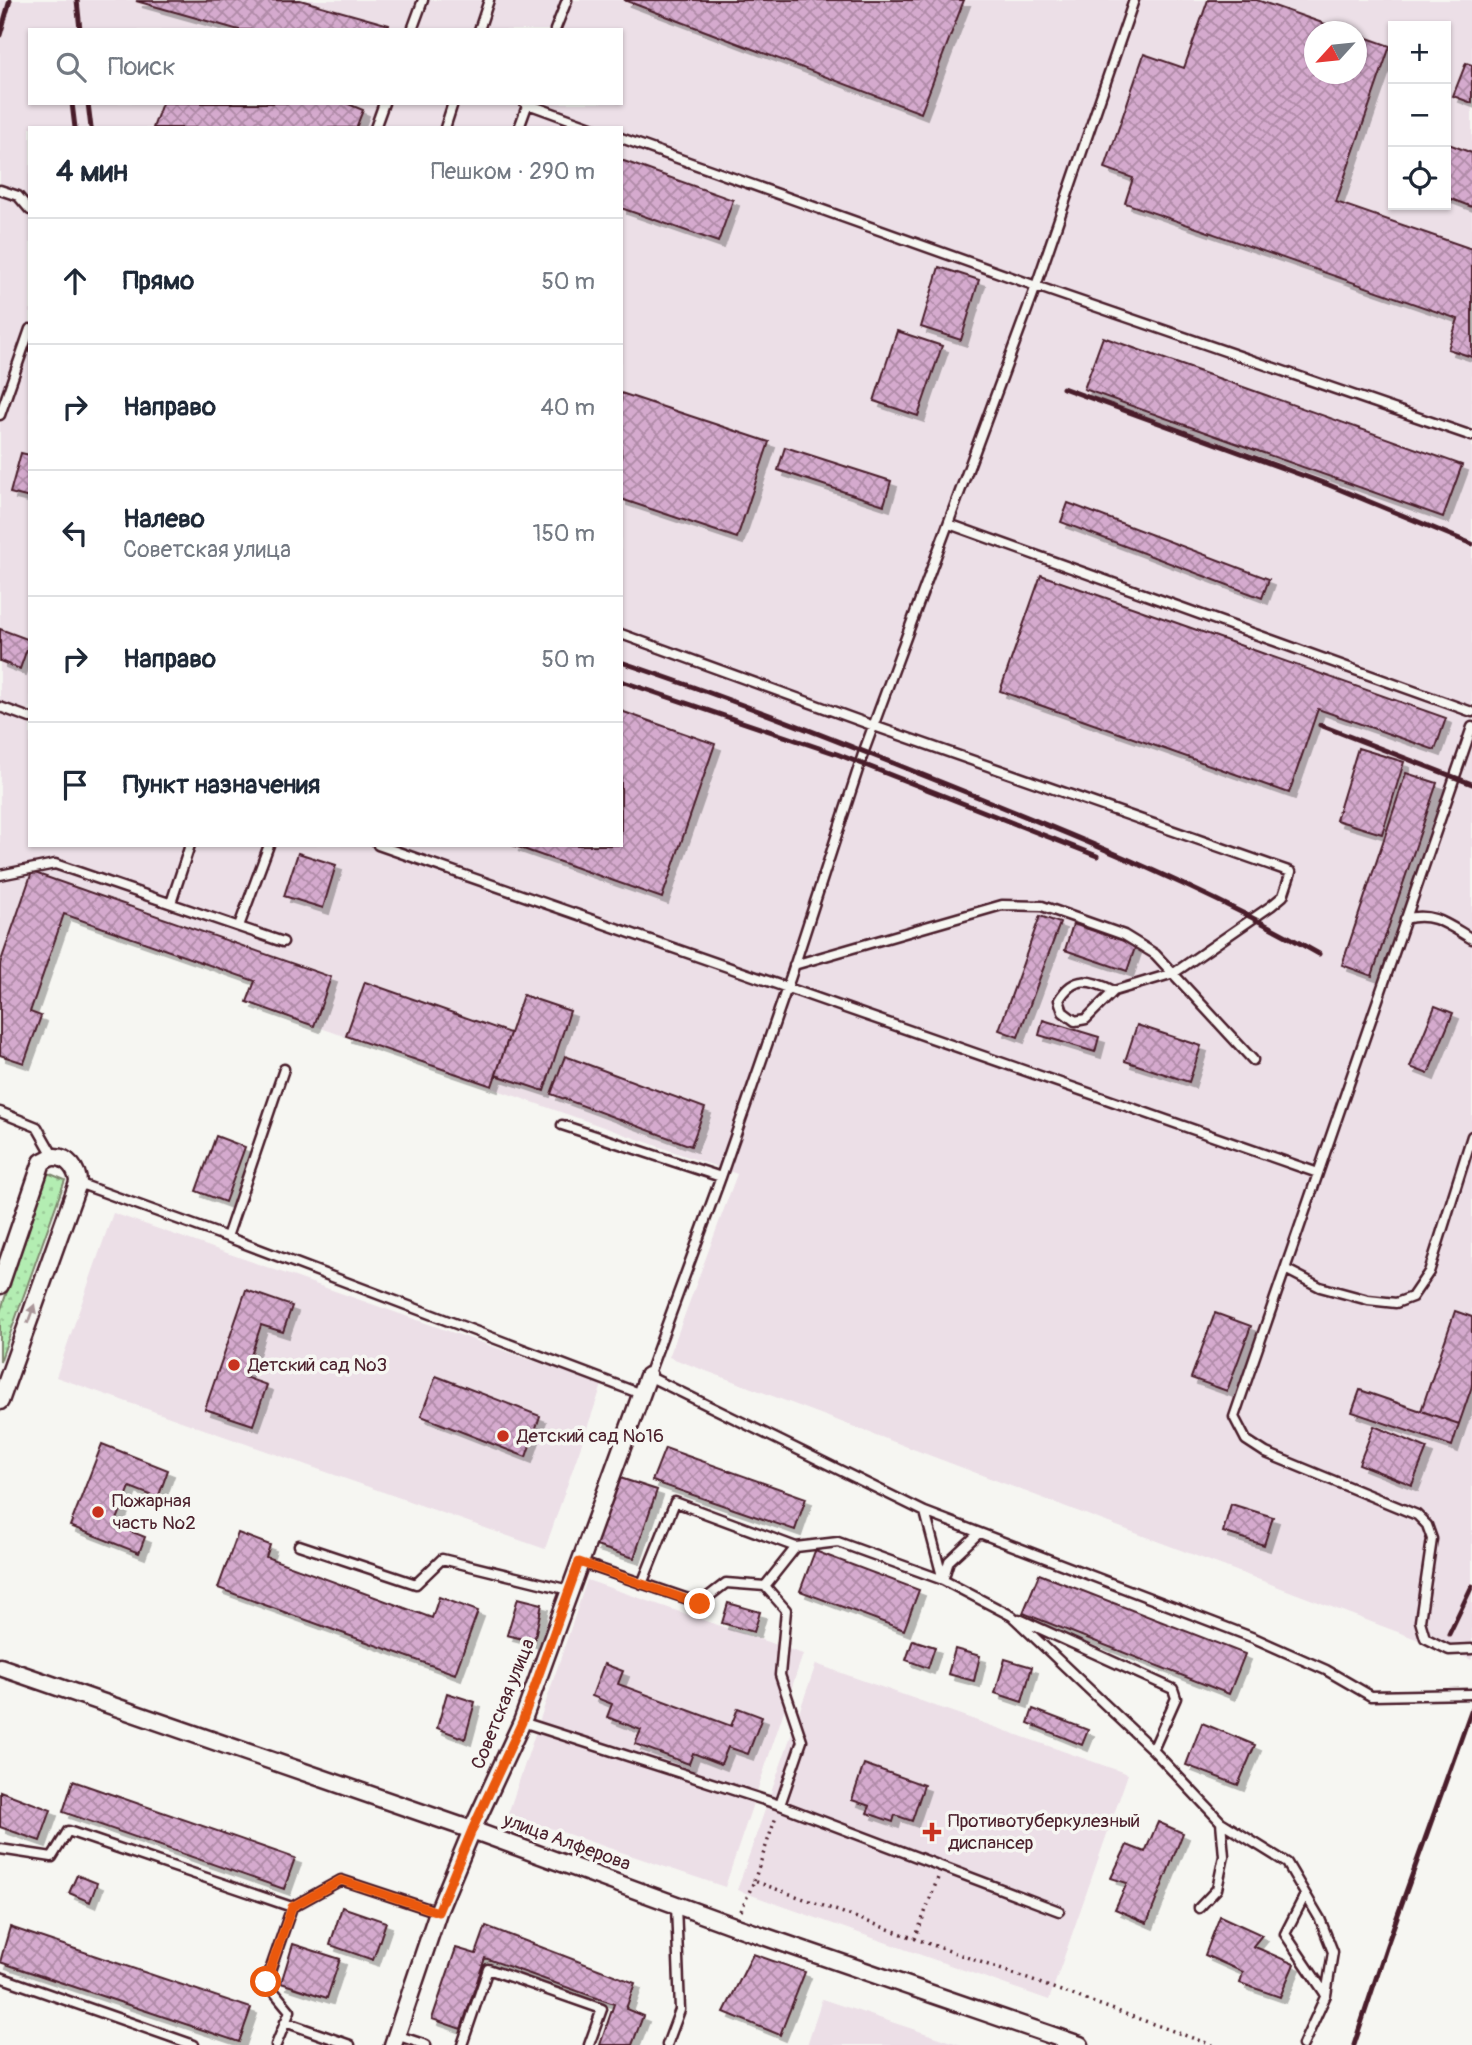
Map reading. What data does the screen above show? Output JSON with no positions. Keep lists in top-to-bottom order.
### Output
{
  "streets": {
    "street": ["Советская улица", "улица Алферова"]
  },
  "crossings": [
    ["Советская улица", "улица Алферова"]
  ],
  "places": {
    "other": ["Детский сад №3", "Детский сад №16", "Пожарная часть №2"],
    "health": ["Противотуберкулезный диспансер"]
  },
  "north": "bottom left",
  "page": {
    "map_buttons": ["+", "−"],
    "search": "Поиск",
    "heading": ["4 мин", "Пешком · 290 m"],
    "list": [
      ["Прямо", "50 m"],
      ["Направо", "40 m"],
      ["Налево", "Советская улица", "150 m"],
      ["Направо", "50 m"],
      "Пункт назначения"
    ]
  }
}
